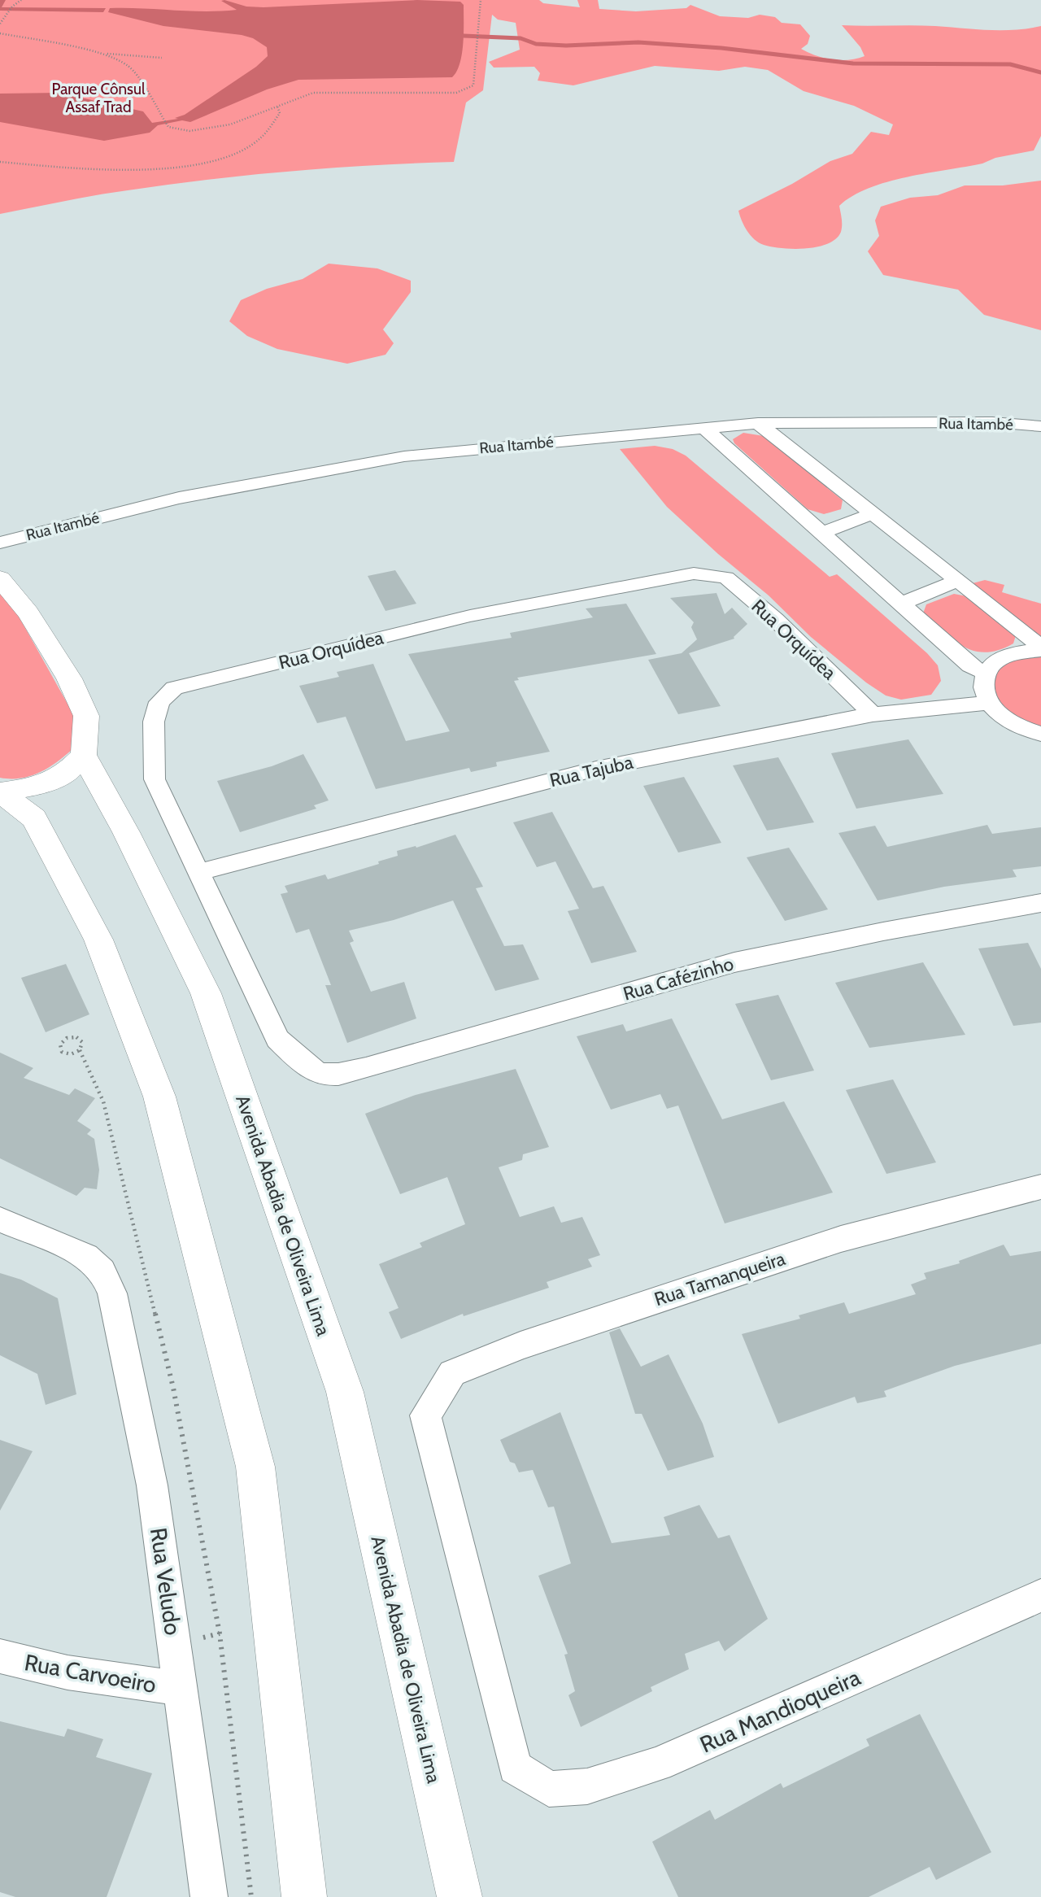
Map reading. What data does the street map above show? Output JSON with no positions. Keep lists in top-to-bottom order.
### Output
{
  "streets": {
    "street": [
      "Rua Itambé",
      "Rua Orquídea",
      "Rua Tajuba",
      "Rua Cafézinho",
      "Avenida Abadia de Oliveira Lima",
      "Rua Tamanqueira",
      "Rua Veludo",
      "Rua Carvoeiro",
      "Rua Mandioqueira"
    ]
  },
  "crossings": [
    ["Rua Orquídea", "Rua Tajuba"],
    ["Rua Orquídea", "Rua Cafézinho"],
    ["Rua Tamanqueira", "Rua Mandioqueira"],
    ["Rua Veludo", "Rua Carvoeiro"]
  ],
  "parks": ["Parque Cônsul Assaf Trad"]
}
